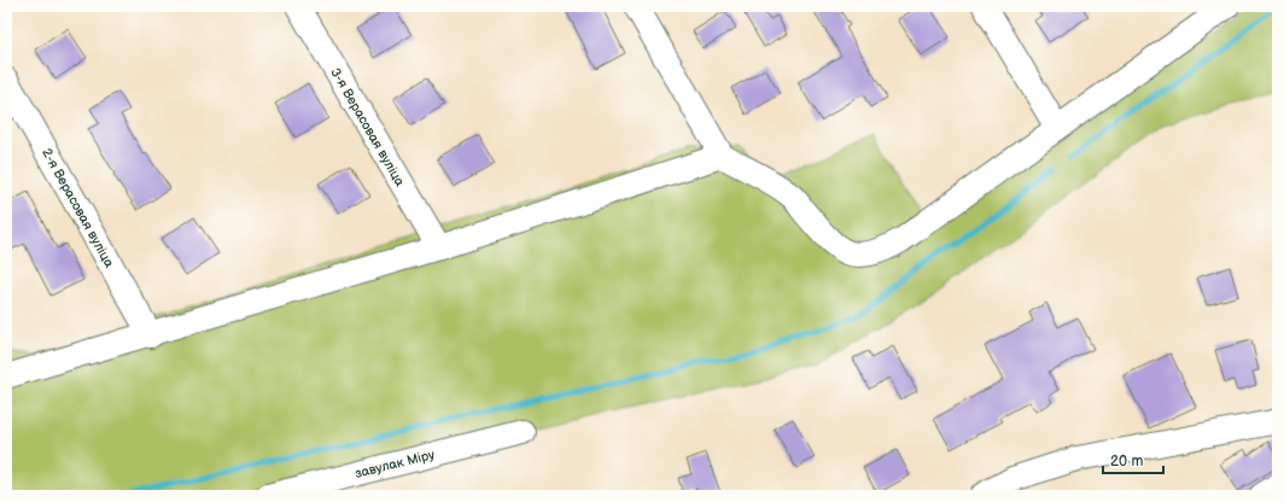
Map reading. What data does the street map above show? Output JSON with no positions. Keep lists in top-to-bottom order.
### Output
{
  "streets": {
    "street": ["3-я Верасовая вуліца", "2-я Верасовая вуліца", "завулак Міру"]
  },
  "scale_bar": "20 m"
}
